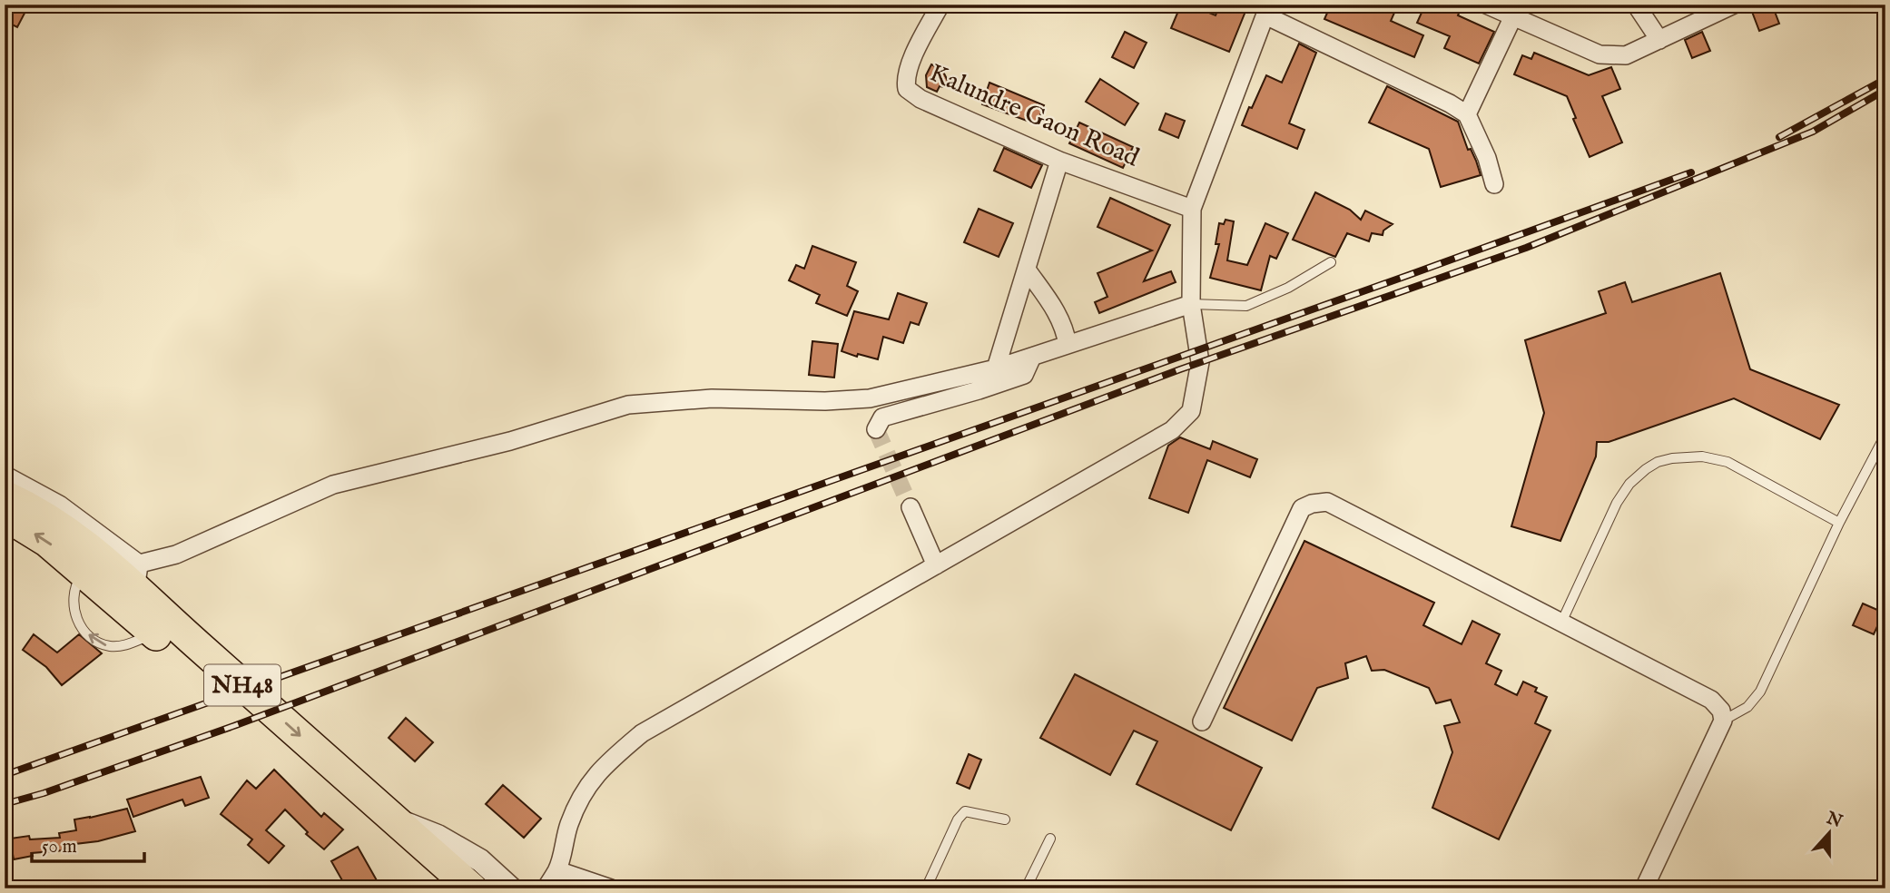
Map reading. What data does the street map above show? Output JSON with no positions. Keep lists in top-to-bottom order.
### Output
{
  "streets": {
    "highway": ["NH48"],
    "street": ["Kalundre Gaon Road"]
  },
  "scale_bar": "50 m",
  "north": "top"
}
